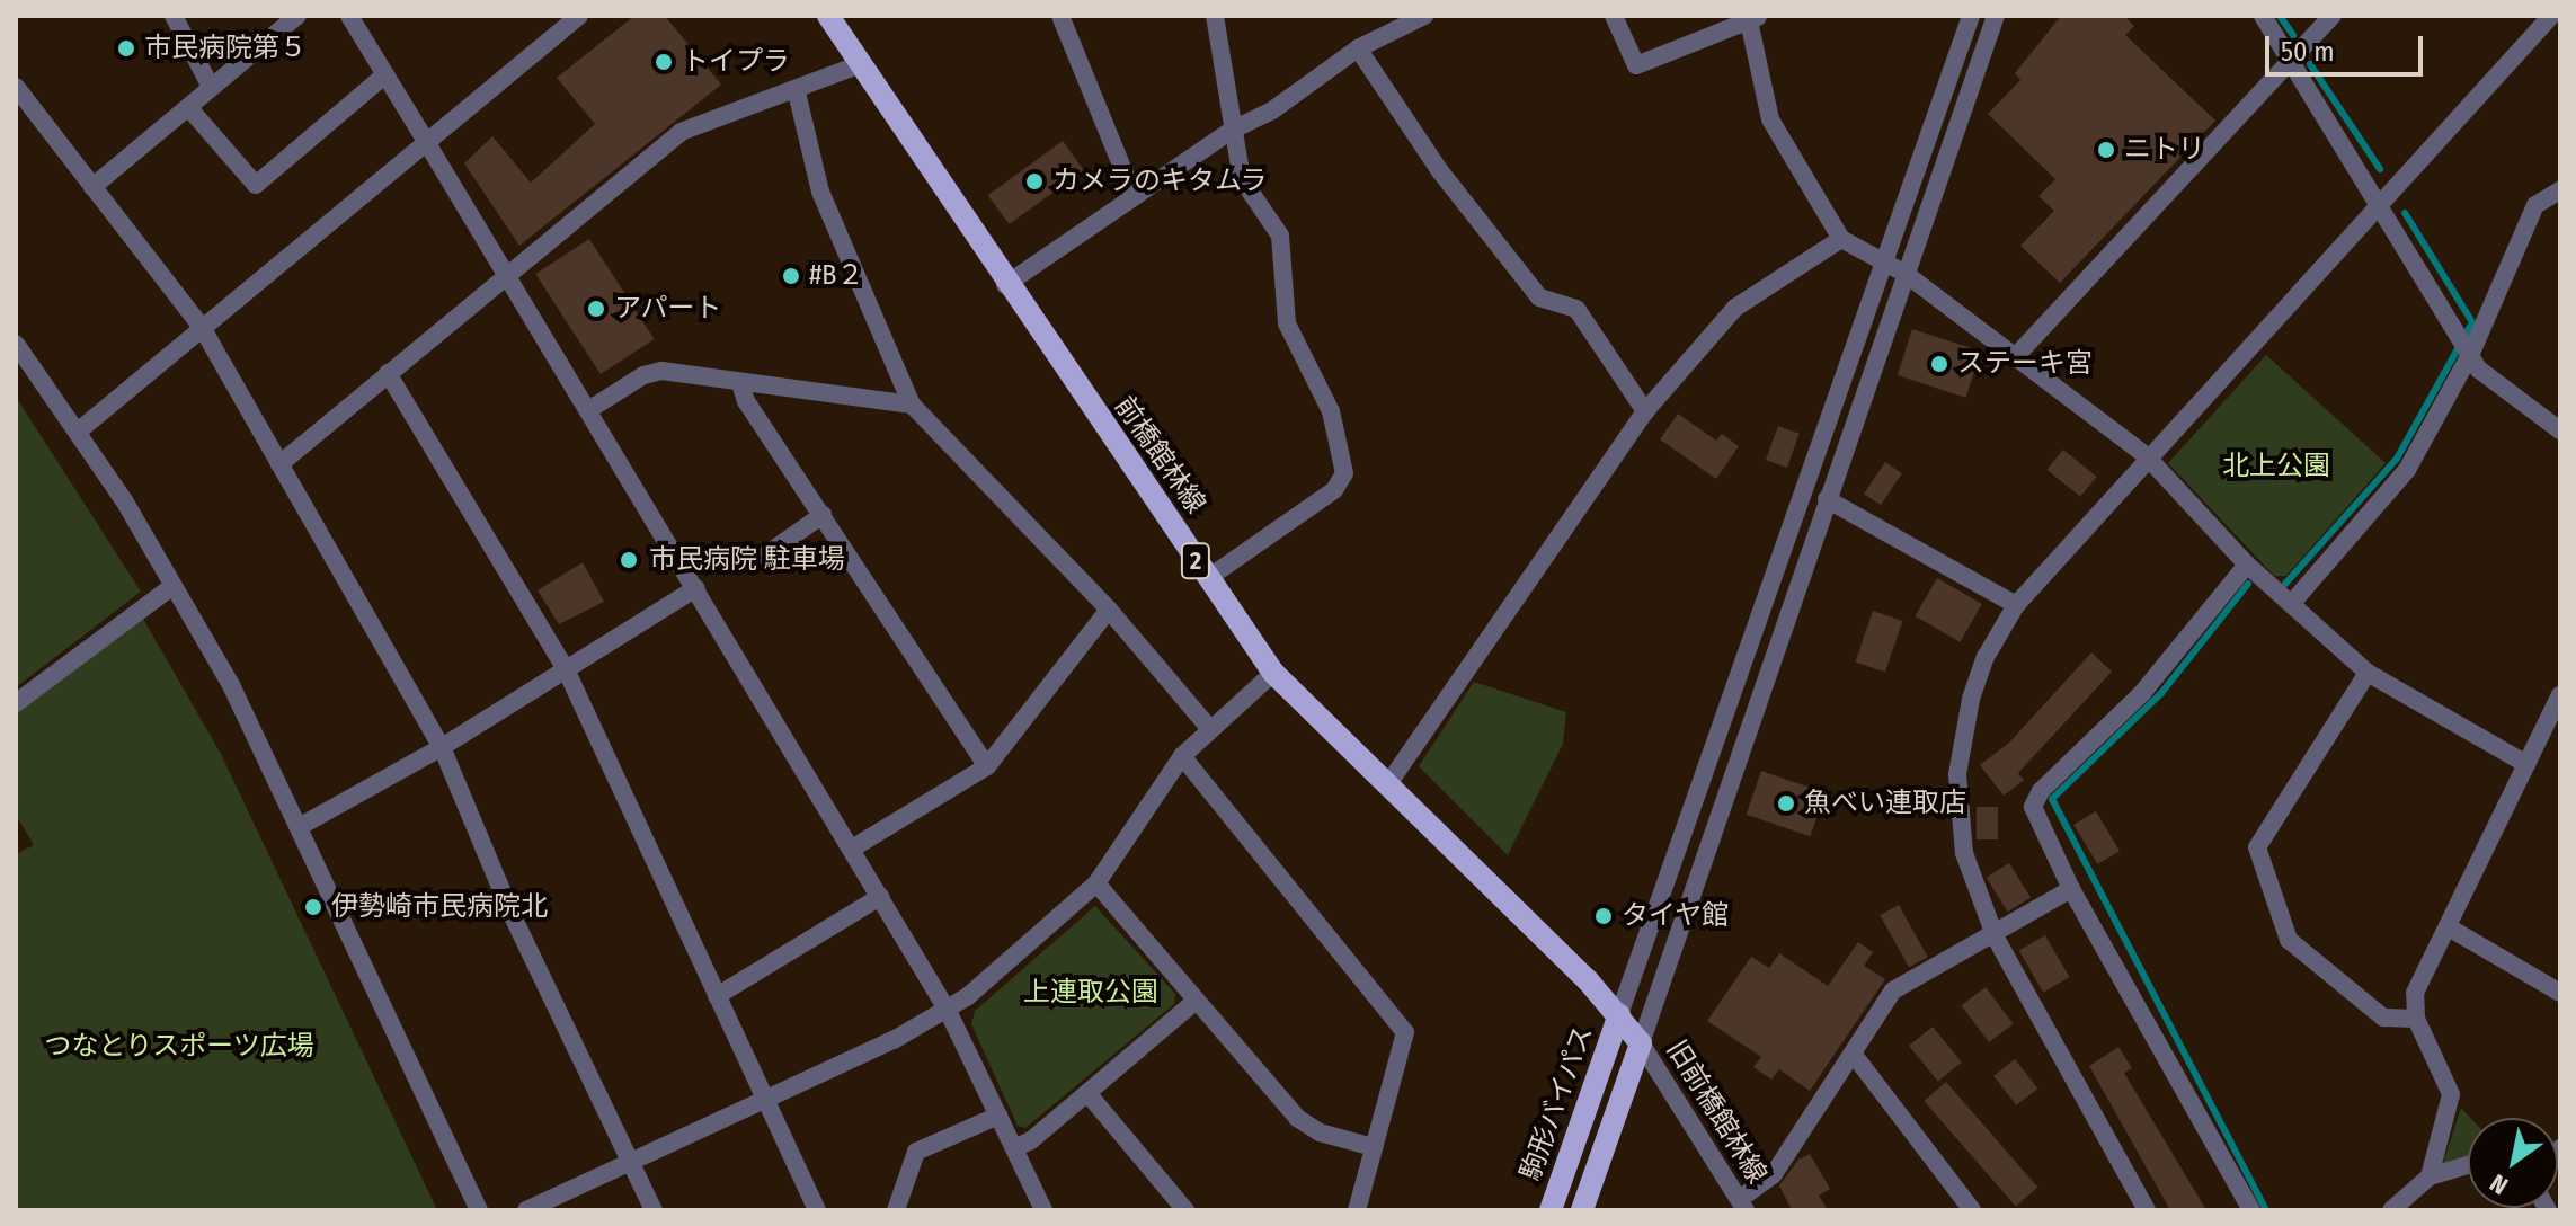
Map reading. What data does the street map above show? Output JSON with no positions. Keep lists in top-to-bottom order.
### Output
{
  "streets": {
    "main road": ["前橋館林線", "2", "駒形バイパス"],
    "street": ["旧前橋館林線"]
  },
  "crossings": [
    ["前橋館林線", "駒形バイパス"],
    ["前橋館林線", "旧前橋館林線"]
  ],
  "parks": ["北上公園", "上連取公園", "つなとりスポーツ広場"],
  "places": [
    "市民病院第５",
    "トイプラ",
    "ニトリ",
    "カメラのキタムラ",
    "#B２",
    "アパート",
    "ステーキ宮",
    "市民病院 駐車場",
    "魚べい連取店",
    "伊勢崎市民病院北",
    "タイヤ館"
  ],
  "scale_bar": "50 m",
  "north": "bottom left"
}
